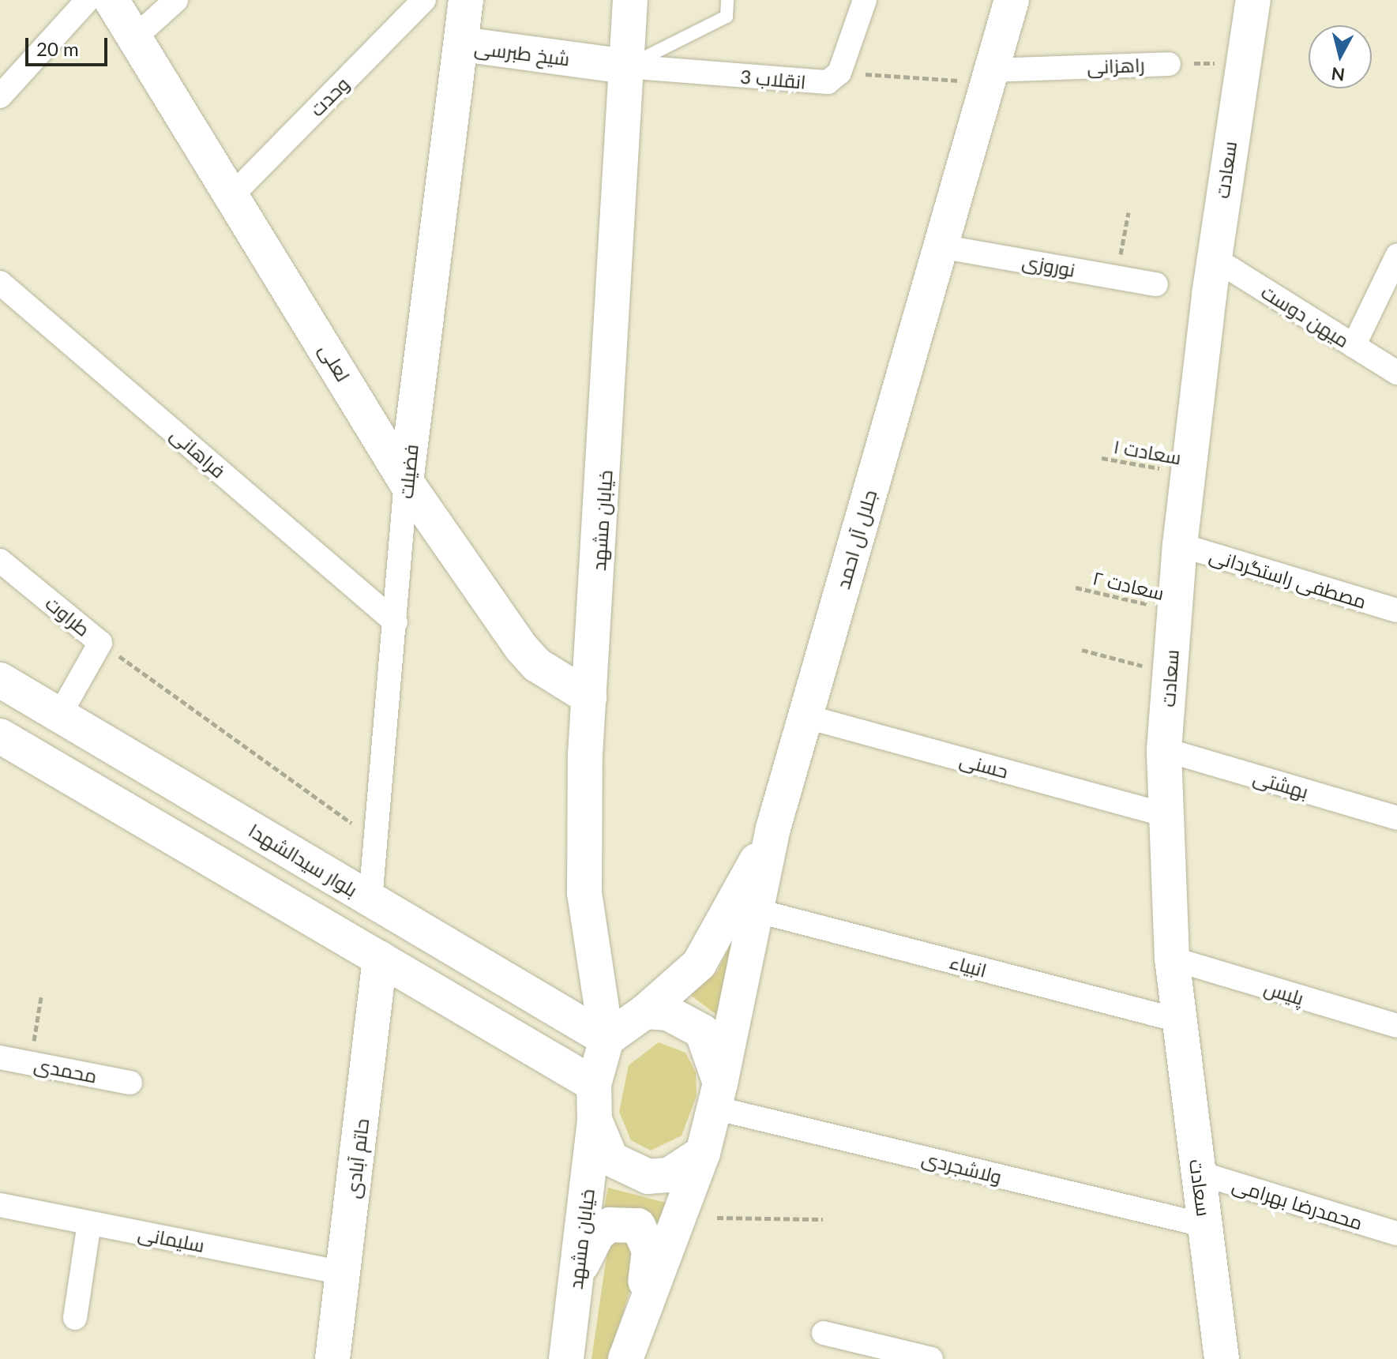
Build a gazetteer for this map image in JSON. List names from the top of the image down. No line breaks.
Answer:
{"streets":{"street":["شیخ طبرسی","راهزانی","انقلاب 3","وحدت","سعادت","نوروزی","میهن دوست","لعلی","فراهانی","فضیلت","خیابان مشهد","جلال آل احمد","مصطفی راستگردانی","طراوت","حسنی","بهشتی","بلوار سیدالشهدا","انبیاء","پلیس","محمدی","حاتم آبادی","ولاشجردی","محمدرضا بهرامی","سلیمانی"],"path":["سعادت ۱","سعادت ۲"]},"crossings":[["شیخ طبرسی","انقلاب 3"],["شیخ طبرسی","فضیلت"],["شیخ طبرسی","خیابان مشهد"],["راهزانی","سعادت"],["راهزانی","جلال آل احمد"],["انقلاب 3","خیابان مشهد"],["وحدت","لعلی"],["سعادت","میهن دوست"],["سعادت","سعادت ۱"],["سعادت","مصطفی راستگردانی"],["سعادت","سعادت ۲"],["سعادت","حسنی"],["سعادت","بهشتی"],["سعادت","انبیاء"],["سعادت","پلیس"],["سعادت","ولاشجردی"],["سعادت","محمدرضا بهرامی"],["نوروزی","جلال آل احمد"],["لعلی","فضیلت"],["لعلی","خیابان مشهد"],["فراهانی","فضیلت"],["فضیلت","بلوار سیدالشهدا"],["خیابان مشهد","جلال آل احمد"],["خیابان مشهد","بلوار سیدالشهدا"],["خیابان مشهد","ولاشجردی"],["جلال آل احمد","حسنی"],["جلال آل احمد","بلوار سیدالشهدا"],["جلال آل احمد","انبیاء"],["جلال آل احمد","ولاشجردی"],["طراوت","بلوار سیدالشهدا"],["بلوار سیدالشهدا","ولاشجردی"],["حاتم آبادی","سلیمانی"]],"scale_bar":"20 m","north":"bottom"}
